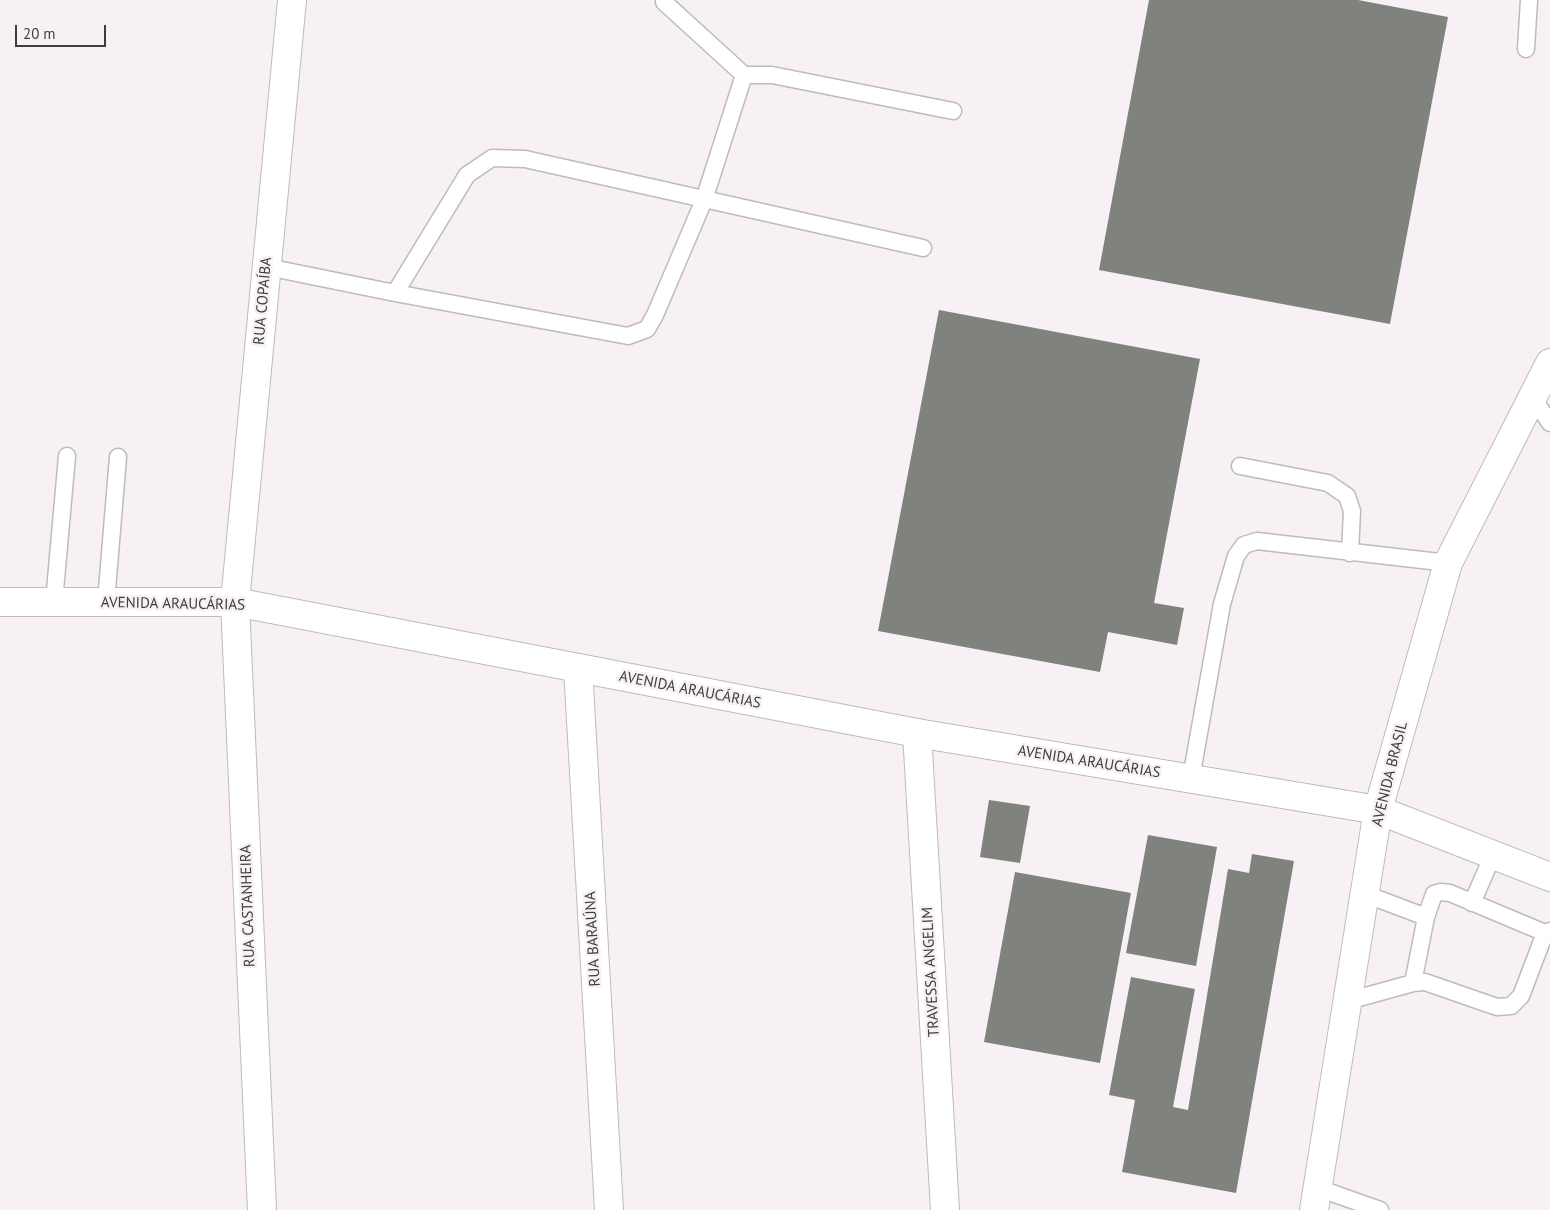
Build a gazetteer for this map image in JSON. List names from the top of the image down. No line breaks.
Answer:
{"streets":{"street":["RUA COPAÍBA","AVENIDA ARAUCÁRIAS","AVENIDA BRASIL","RUA CASTANHEIRA","RUA BARAÚNA","TRAVESSA ANGELIM"]},"crossings":[["RUA COPAÍBA","AVENIDA ARAUCÁRIAS"],["RUA COPAÍBA","RUA CASTANHEIRA"],["AVENIDA ARAUCÁRIAS","AVENIDA BRASIL"],["AVENIDA ARAUCÁRIAS","RUA CASTANHEIRA"],["AVENIDA ARAUCÁRIAS","RUA BARAÚNA"],["AVENIDA ARAUCÁRIAS","TRAVESSA ANGELIM"]],"scale_bar":"20 m"}
